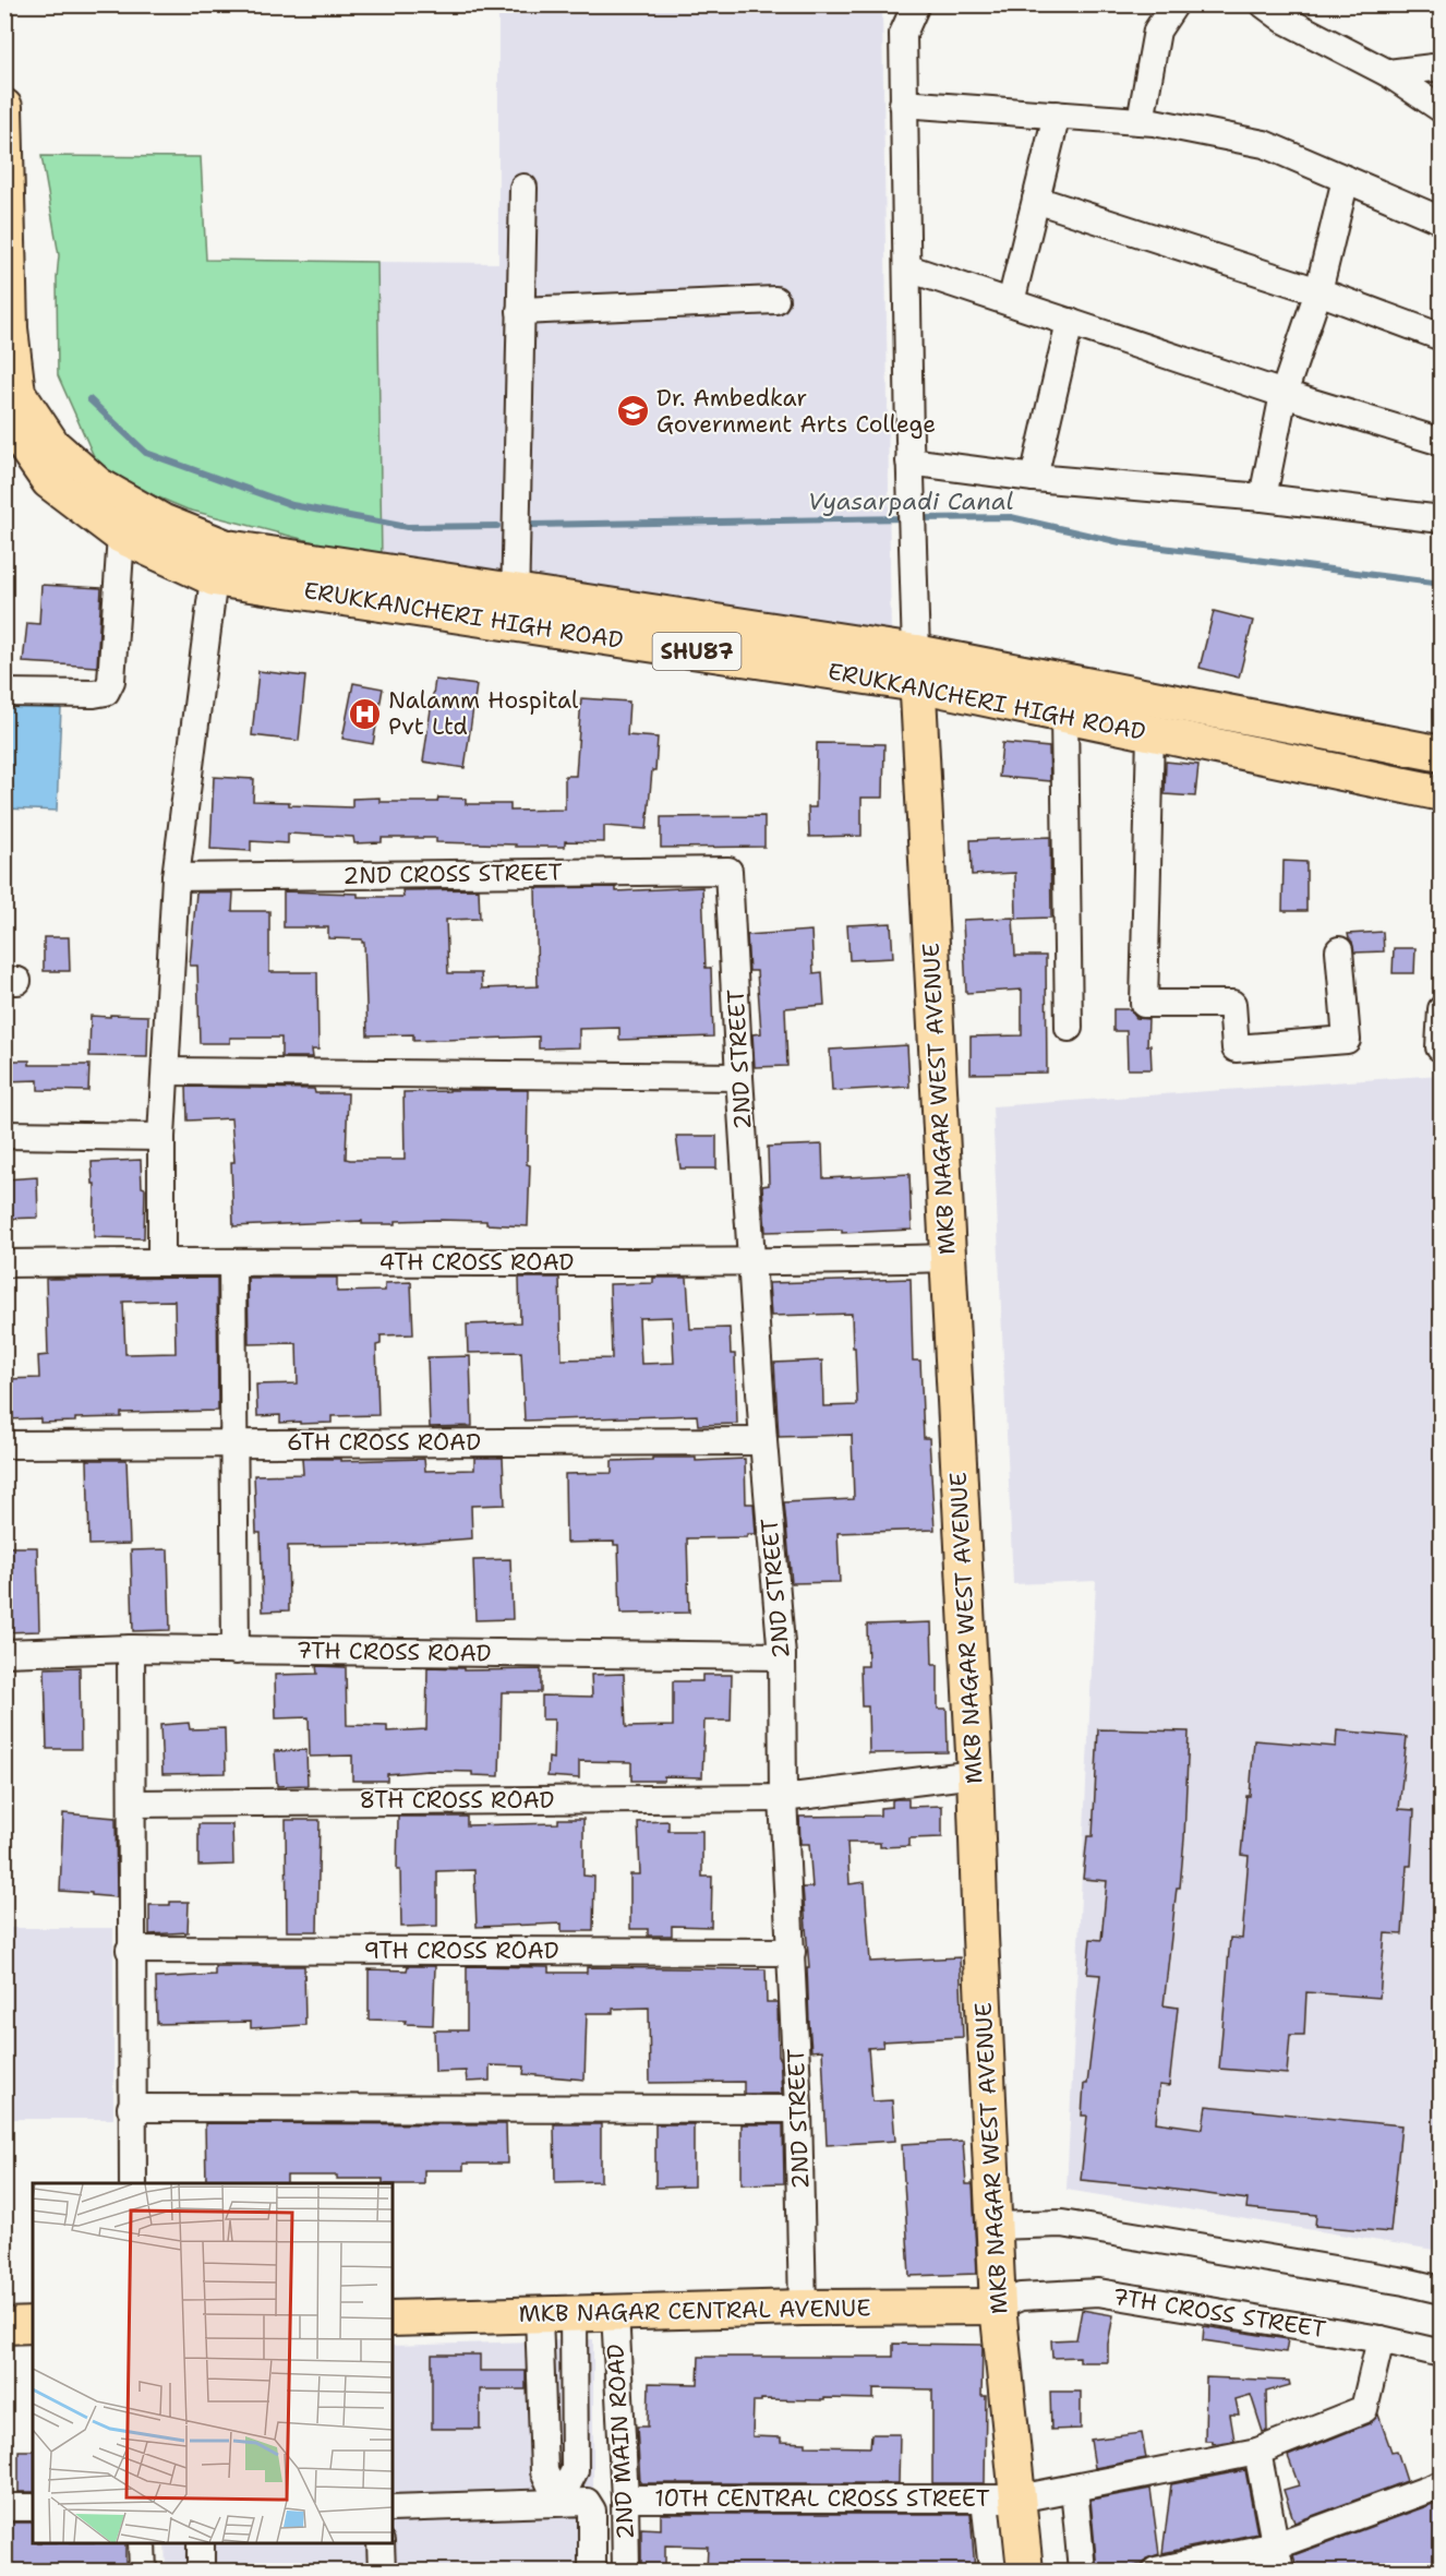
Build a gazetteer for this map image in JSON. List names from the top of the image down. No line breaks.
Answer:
{"streets":{"main road":["ERUKKANCHERI HIGH ROAD","SHU87","MKB NAGAR WEST AVENUE","MKB NAGAR CENTRAL AVENUE"],"street":["2ND CROSS STREET","2ND STREET","4TH CROSS ROAD","6TH CROSS ROAD","7TH CROSS ROAD","8TH CROSS ROAD","9TH CROSS ROAD","7TH CROSS STREET","2ND MAIN ROAD","10TH CENTRAL CROSS STREET"]},"crossings":[["ERUKKANCHERI HIGH ROAD","SHU87"],["ERUKKANCHERI HIGH ROAD","MKB NAGAR WEST AVENUE"],["SHU87","MKB NAGAR WEST AVENUE"],["2ND CROSS STREET","2ND STREET"],["2ND STREET","4TH CROSS ROAD"],["2ND STREET","6TH CROSS ROAD"],["2ND STREET","7TH CROSS ROAD"],["2ND STREET","8TH CROSS ROAD"],["2ND STREET","9TH CROSS ROAD"],["2ND STREET","MKB NAGAR CENTRAL AVENUE"],["MKB NAGAR WEST AVENUE","4TH CROSS ROAD"],["MKB NAGAR WEST AVENUE","8TH CROSS ROAD"],["MKB NAGAR WEST AVENUE","MKB NAGAR CENTRAL AVENUE"],["MKB NAGAR WEST AVENUE","7TH CROSS STREET"],["MKB NAGAR WEST AVENUE","10TH CENTRAL CROSS STREET"],["MKB NAGAR CENTRAL AVENUE","7TH CROSS STREET"],["MKB NAGAR CENTRAL AVENUE","2ND MAIN ROAD"],["7TH CROSS STREET","10TH CENTRAL CROSS STREET"],["2ND MAIN ROAD","10TH CENTRAL CROSS STREET"]],"water":["Vyasarpadi Canal"],"places":{"school or university":["Dr. Ambedkar Government Arts College"],"hospital":["Nalamm Hospital Pvt Ltd"]}}
